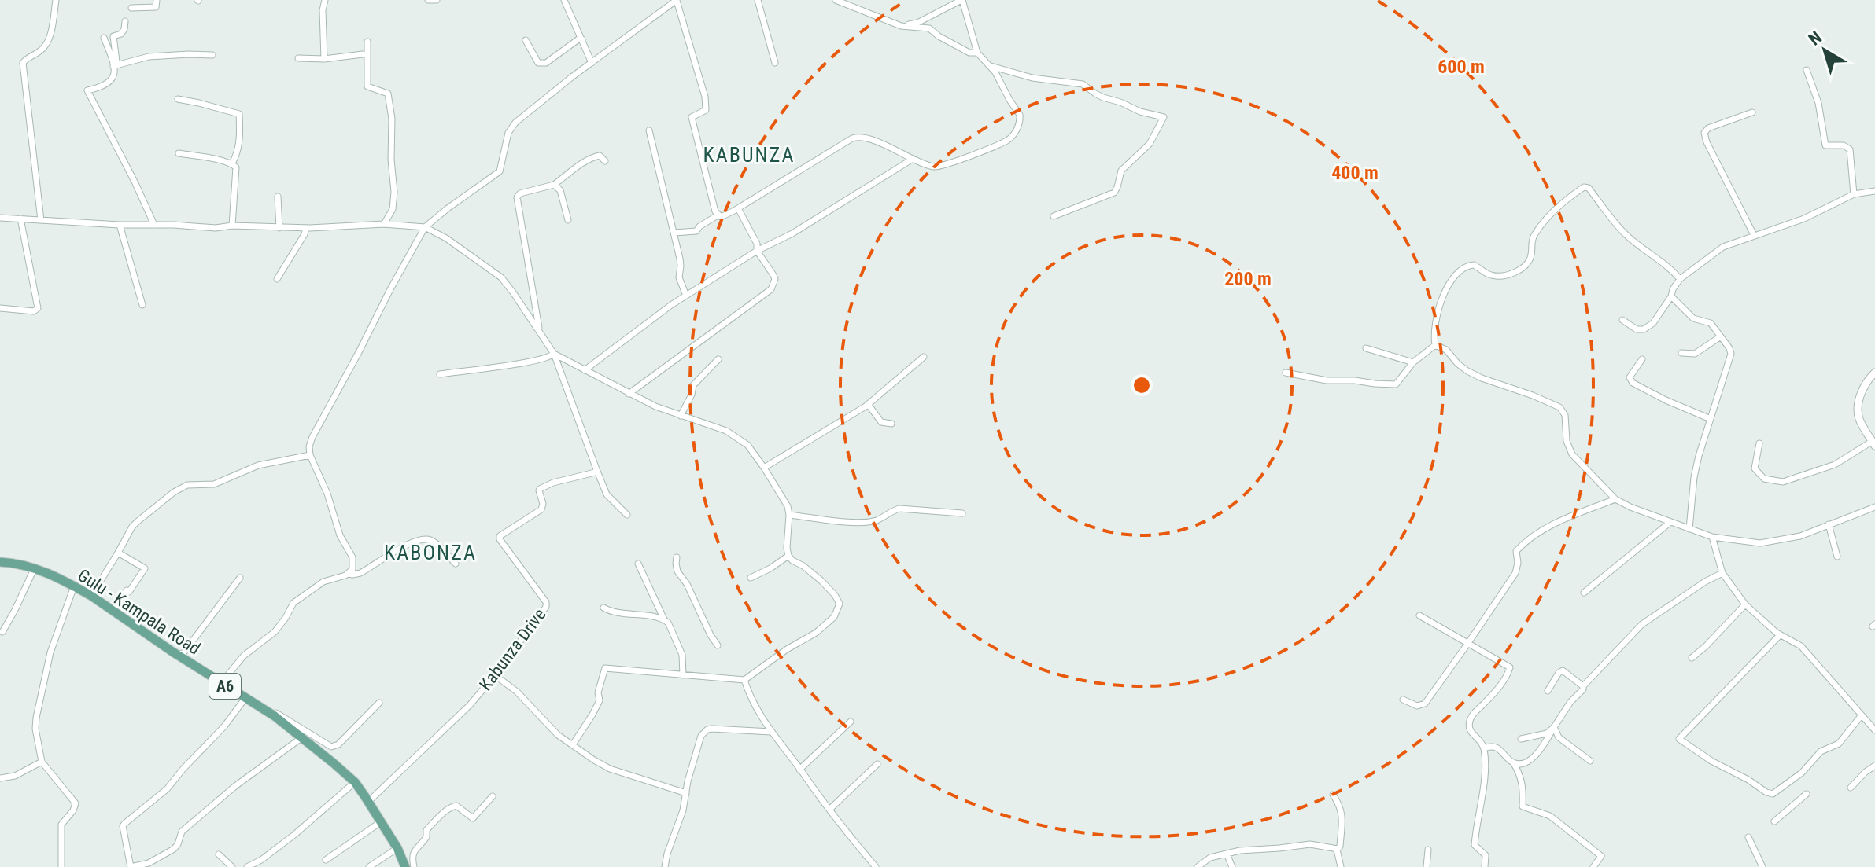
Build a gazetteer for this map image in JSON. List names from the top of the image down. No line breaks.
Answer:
{"streets":{"main road":["Gulu - Kampala Road","A6"],"street":["Kabunza Drive"]},"crossings":[["Gulu - Kampala Road","Kabunza Drive"]],"districts":["KABUNZA","KABONZA"],"north":"top left","rings":["600 m","400 m","200 m"]}
